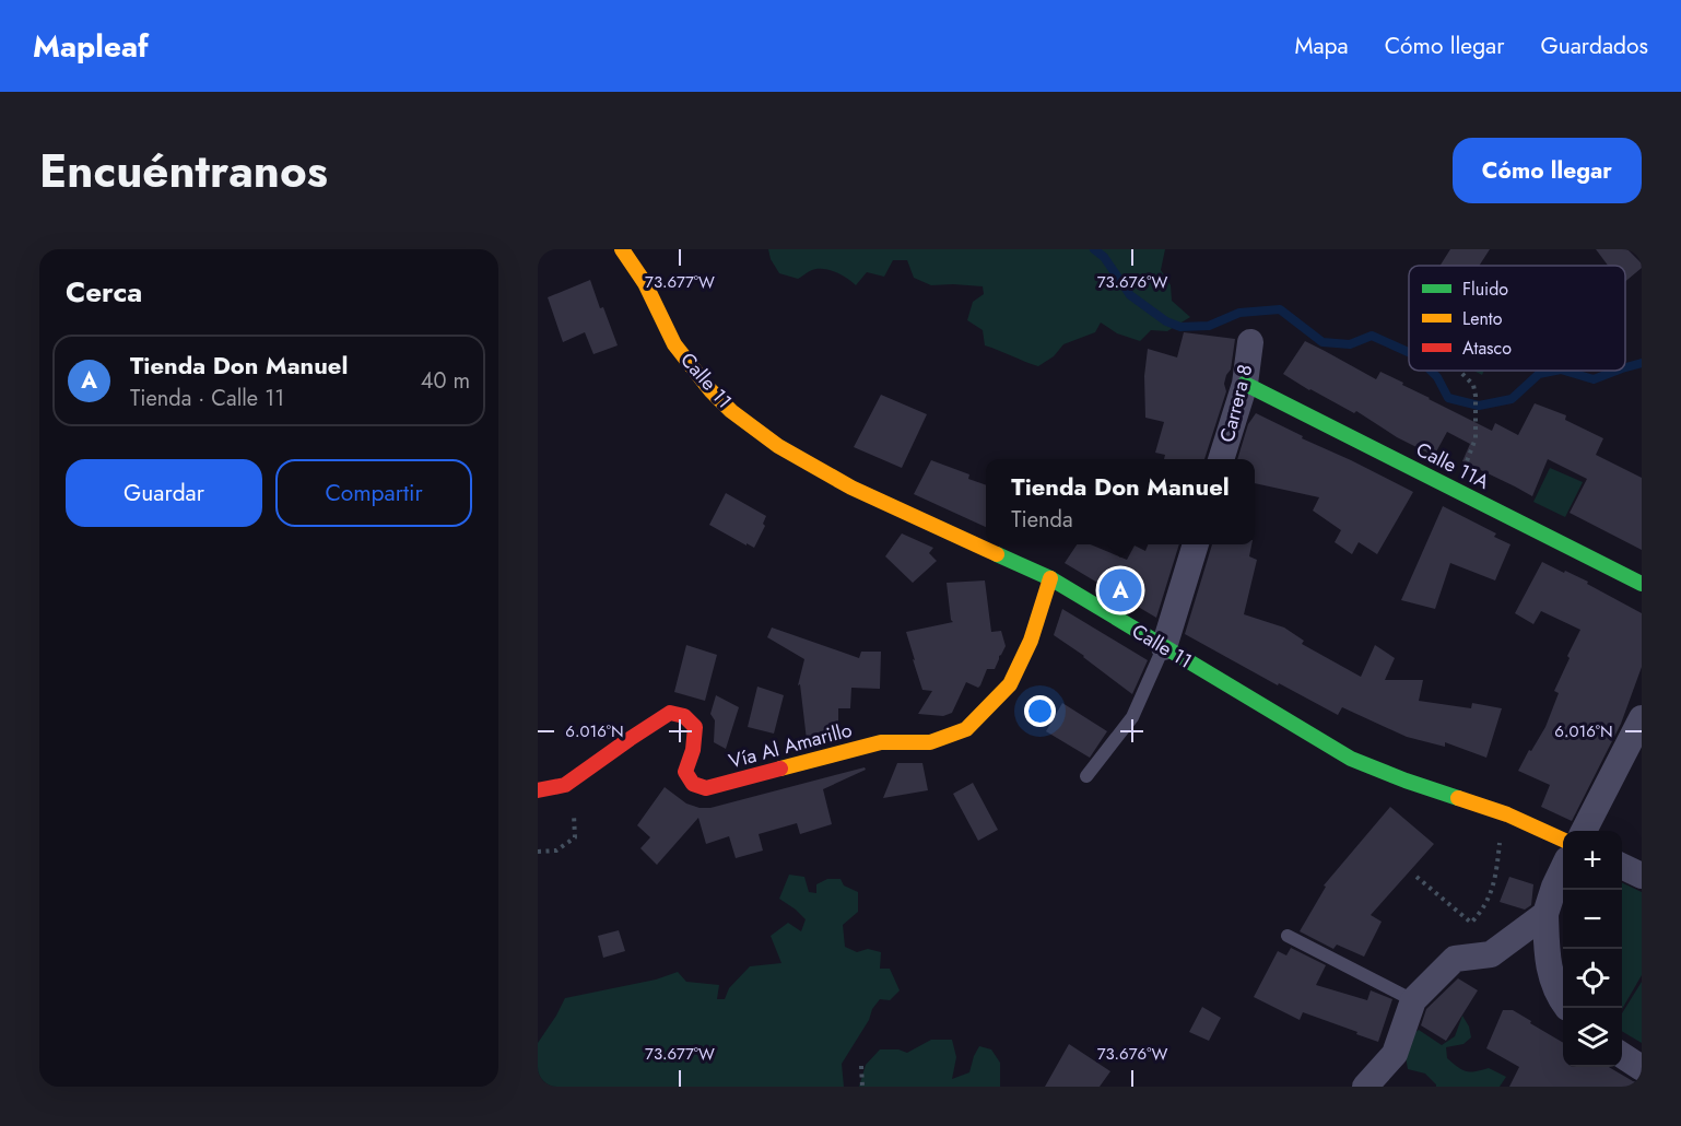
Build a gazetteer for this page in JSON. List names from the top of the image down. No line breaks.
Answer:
{"streets":{"street":["Calle 11","Carrera 8","Calle 11A","Vía Al Amarillo"]},"crossings":[["Calle 11","Vía Al Amarillo"],["Carrera 8","Calle 11A"]],"legend":["Fluido","Lento","Atasco"],"page":{"header":"Mapleaf","nav":["Mapa","Cómo llegar","Guardados"],"title":"Encuéntranos","buttons":["Cómo llegar",["Guardar","Compartir"]],"heading":"Cerca","list":[{"mark":"A","name":"Tienda Don Manuel","note":"Tienda · Calle 11","value":"40 m"}],"popup":["Tienda Don Manuel","Tienda"],"pins":"A","map_buttons":["+","−"]},"coordinates":["73.677°W","73.676°W","6.016°N"]}
